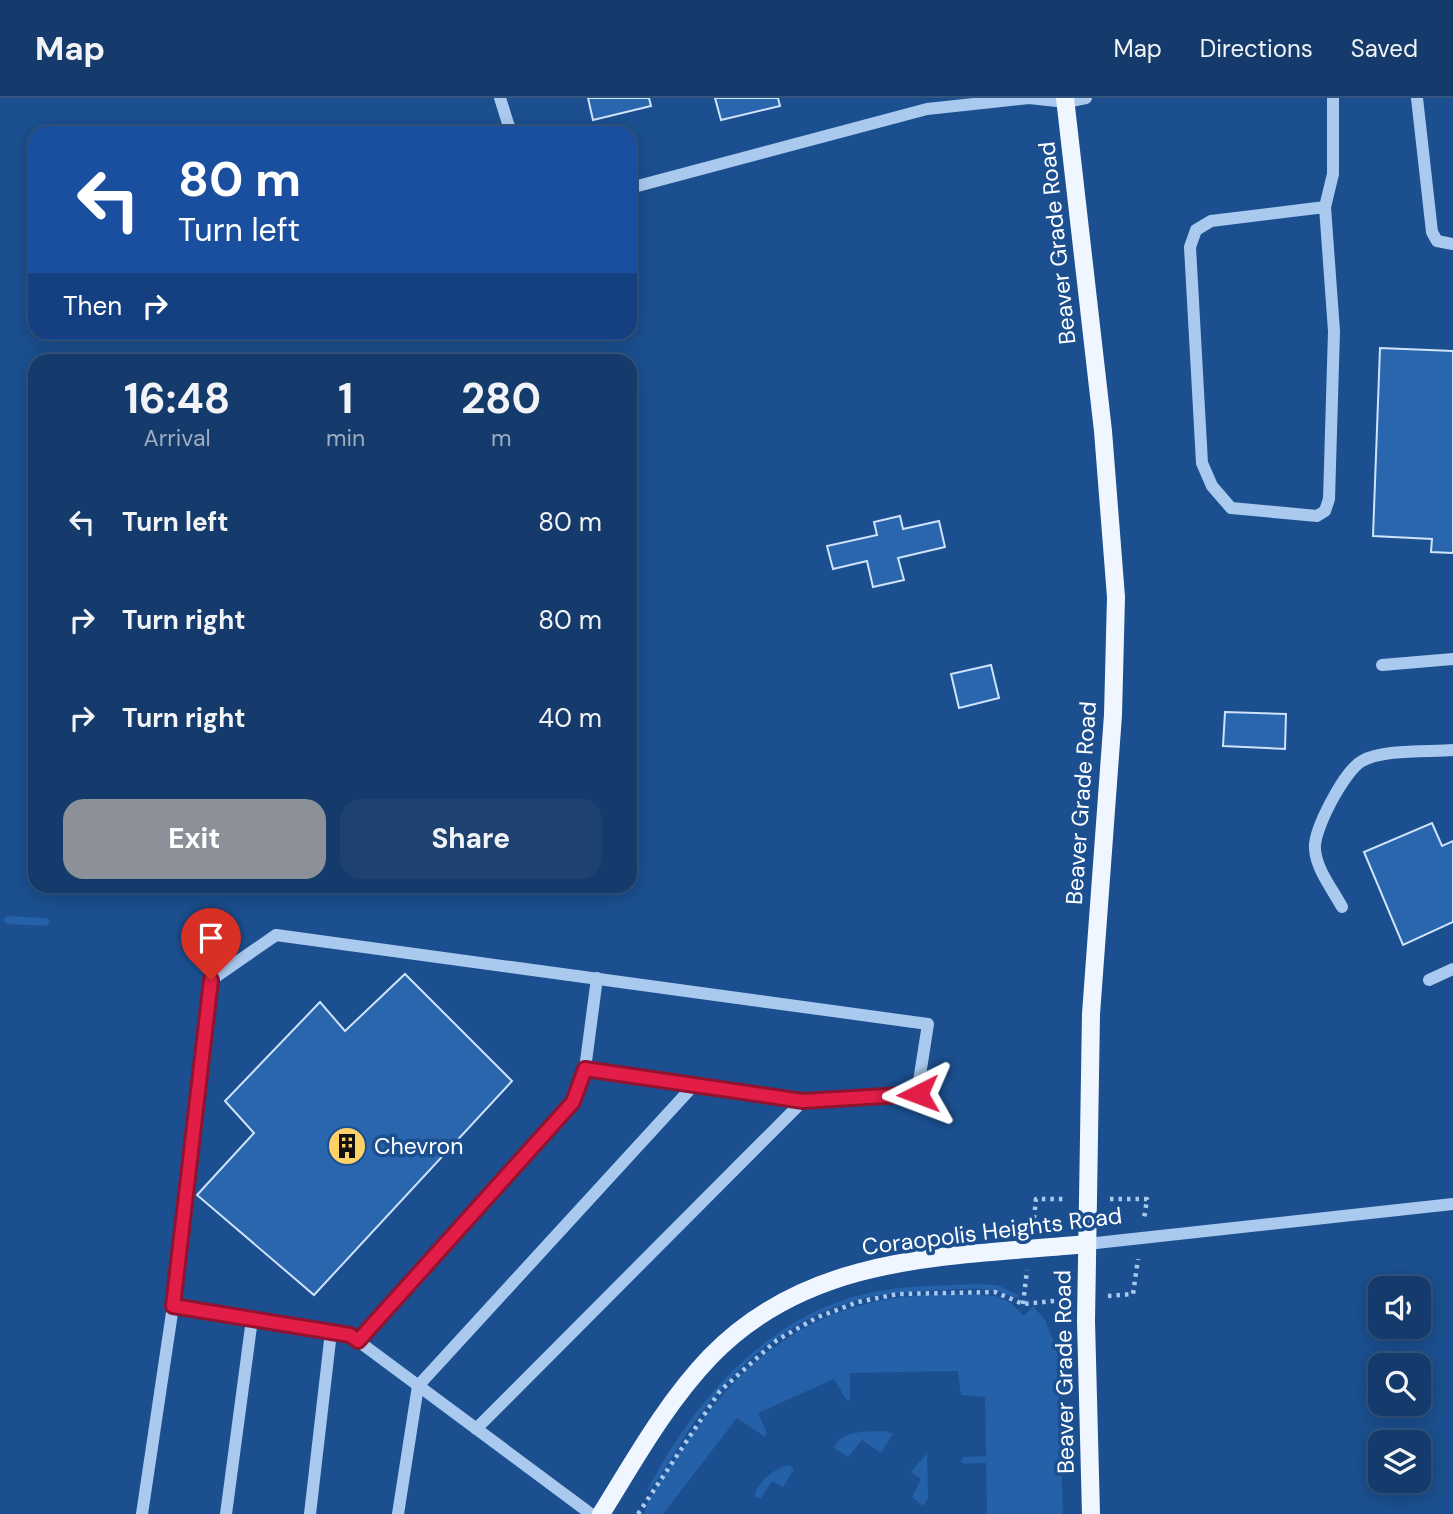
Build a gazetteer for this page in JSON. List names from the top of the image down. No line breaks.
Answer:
{"streets":{"main road":["Beaver Grade Road","Coraopolis Heights Road"]},"crossings":[["Beaver Grade Road","Coraopolis Heights Road"]],"places":{"building":["Chevron"]},"page":{"header":"Map","nav":["Map","Directions","Saved"],"turn":["80 m","Turn left"],"then":"Then","eta":["16:48","Arrival","1","min","280","m"],"list":[{"name":"Turn left","value":"80 m"},{"name":"Turn right","value":"80 m"},{"name":"Turn right","value":"40 m"}],"buttons":["Exit","Share"]}}
